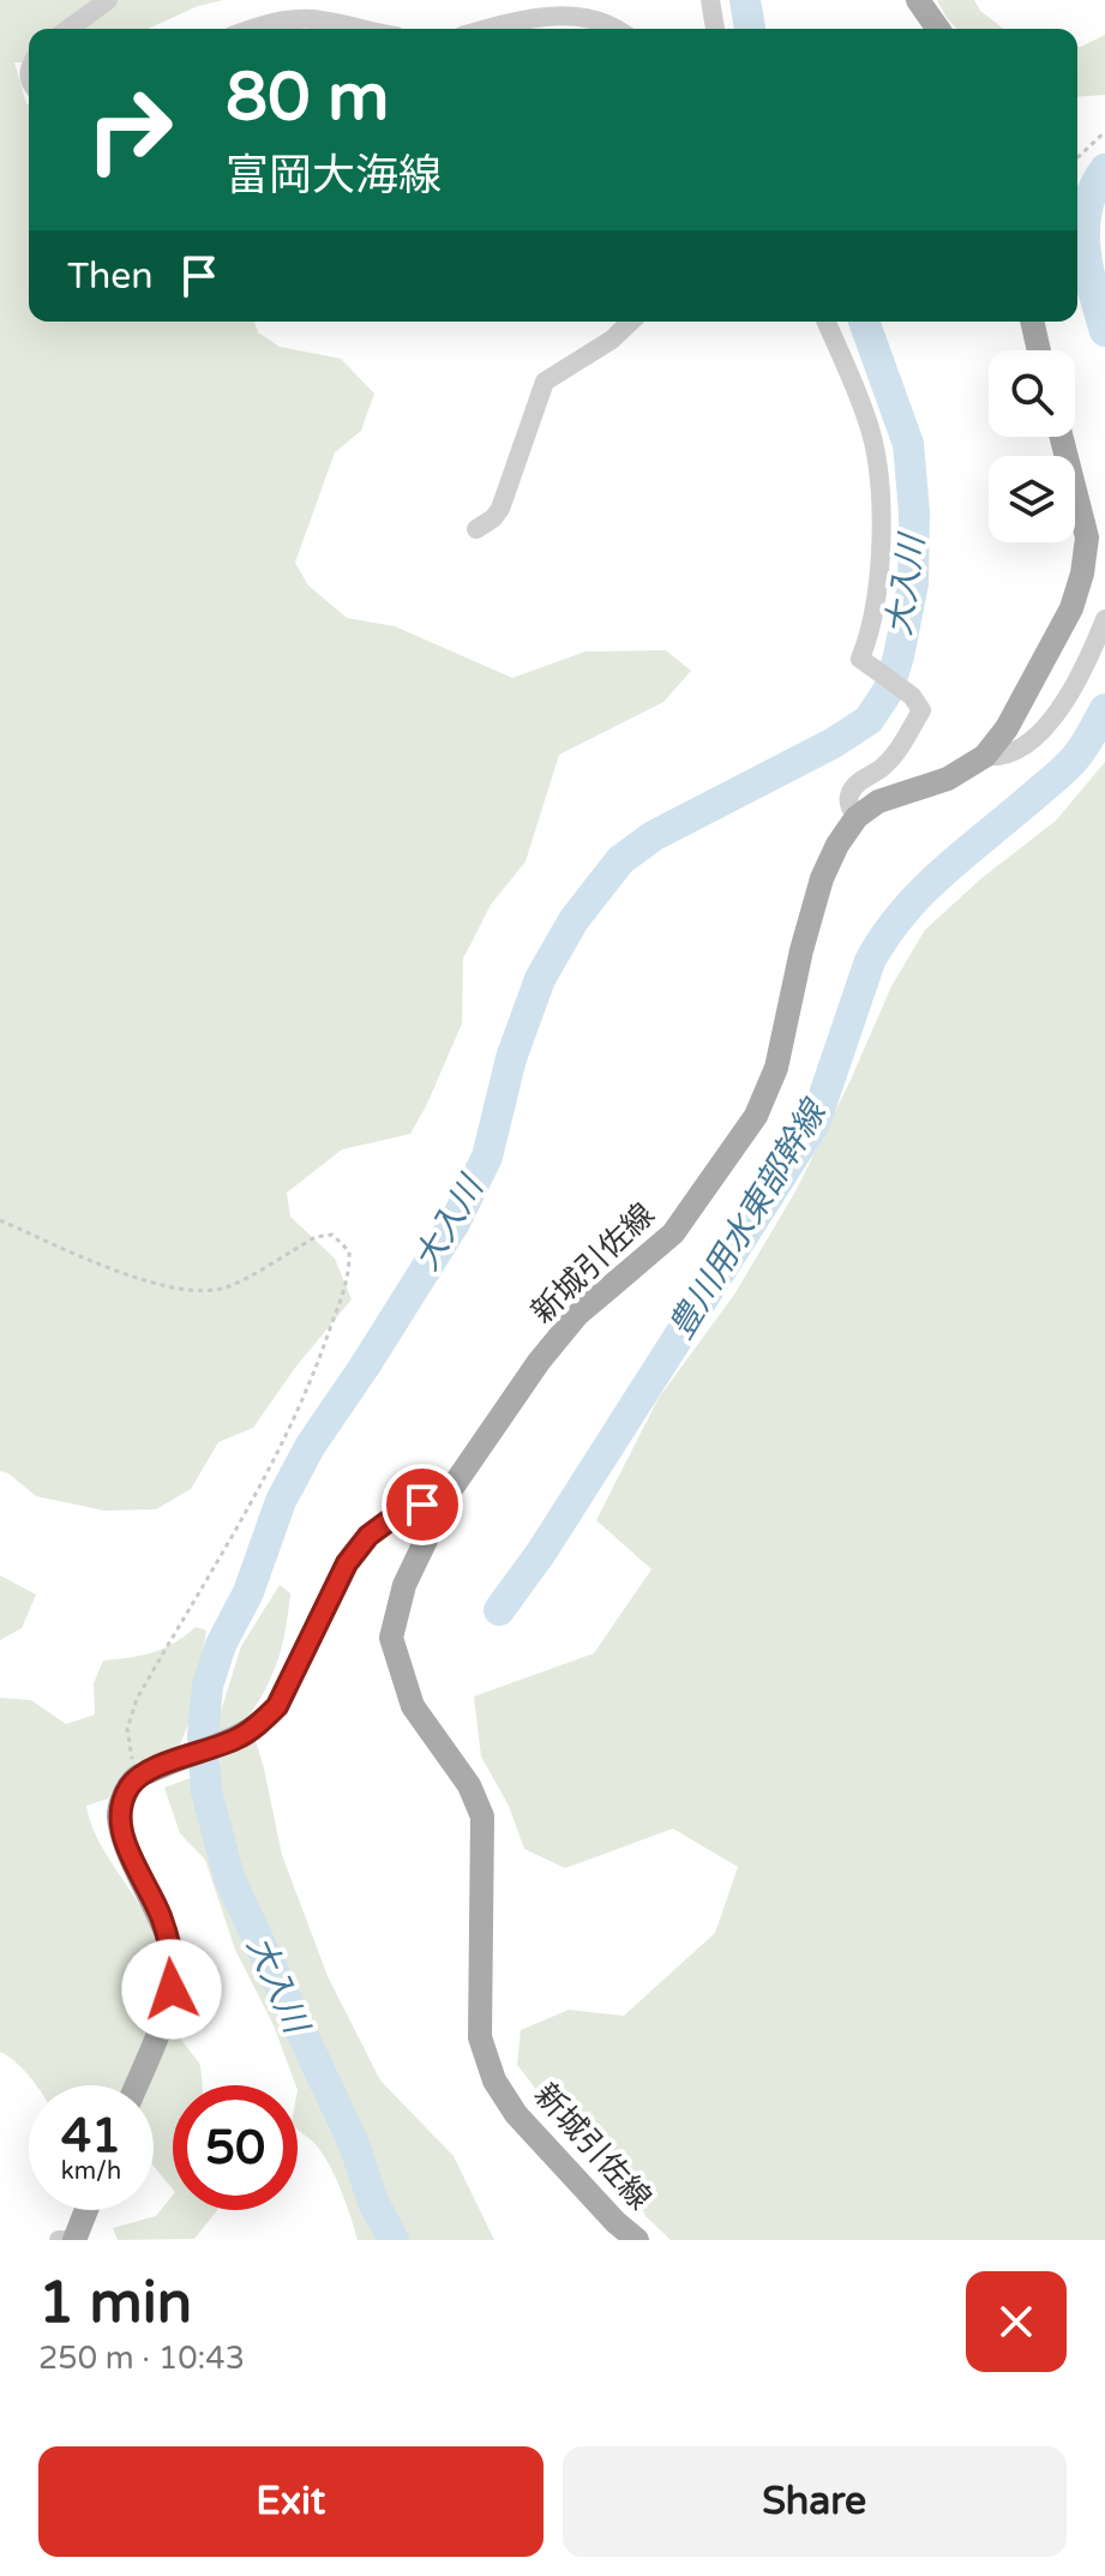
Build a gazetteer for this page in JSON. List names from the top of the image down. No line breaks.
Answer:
{"streets":{"main road":["新城引佐線"]},"water":["大入川","豊川用水東部幹線"],"page":{"turn":["80 m","富岡大海線"],"then":"Then","speed":"41 km/h","limit":"50","heading":["1 min","250 m · 10:43"],"buttons":["Exit","Share"]}}
